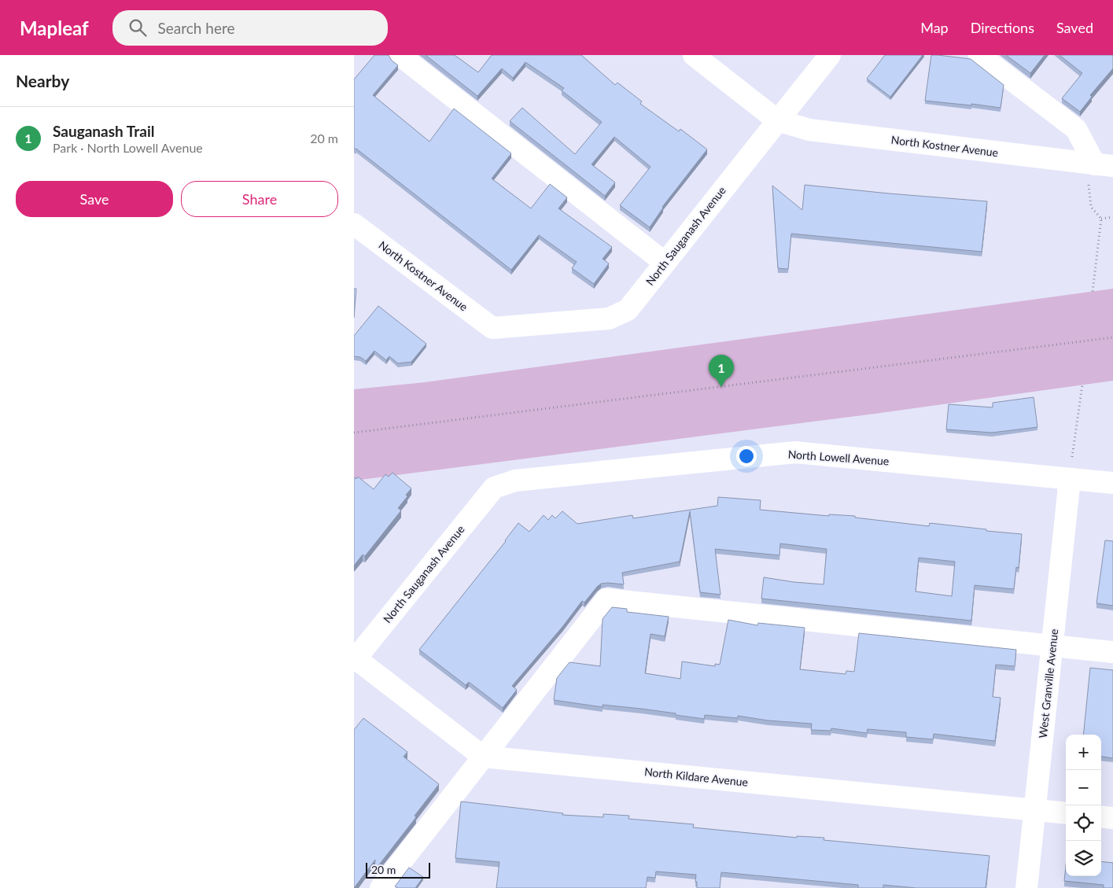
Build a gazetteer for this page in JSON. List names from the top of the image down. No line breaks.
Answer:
{"streets":{"street":["North Kostner Avenue","North Sauganash Avenue","North Lowell Avenue","West Granville Avenue","North Kildare Avenue"]},"crossings":[["North Kostner Avenue","North Sauganash Avenue"],["North Sauganash Avenue","North Lowell Avenue"],["North Lowell Avenue","West Granville Avenue"],["West Granville Avenue","North Kildare Avenue"]],"scale_bar":"20 m","page":{"header":"Mapleaf","search":"Search here","nav":["Map","Directions","Saved"],"heading":"Nearby","list":[{"mark":"1","name":"Sauganash Trail","note":"Park · North Lowell Avenue","value":"20 m"}],"buttons":["Save","Share"],"pins":"1","map_buttons":["+","−"],"scale":"20 m"}}
